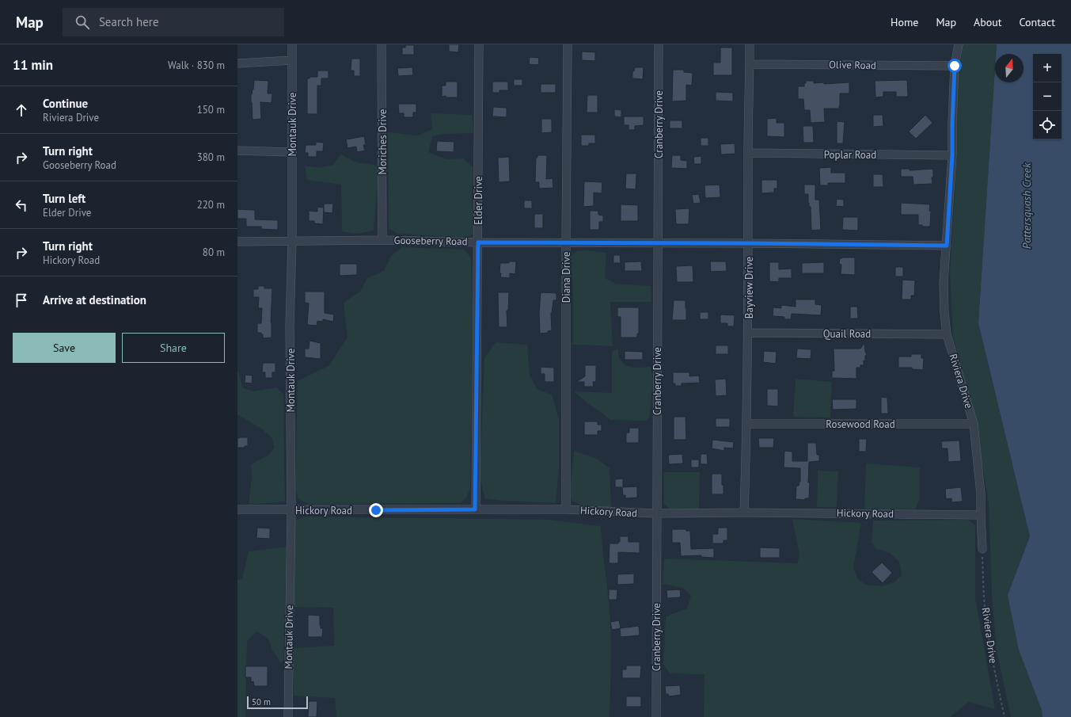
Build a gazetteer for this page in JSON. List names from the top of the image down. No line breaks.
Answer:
{"streets":{"street":["Olive Road","Montauk Drive","Cranberry Drive","Moriches Drive","Poplar Road","Elder Drive","Gooseberry Road","Diana Drive","Bayview Drive","Quail Road","Riviera Drive","Rosewood Road","Hickory Road"]},"crossings":[["Olive Road","Bayview Drive"],["Olive Road","Riviera Drive"],["Montauk Drive","Gooseberry Road"],["Montauk Drive","Hickory Road"],["Cranberry Drive","Gooseberry Road"],["Cranberry Drive","Hickory Road"],["Moriches Drive","Gooseberry Road"],["Poplar Road","Bayview Drive"],["Poplar Road","Riviera Drive"],["Elder Drive","Gooseberry Road"],["Elder Drive","Hickory Road"],["Gooseberry Road","Diana Drive"],["Gooseberry Road","Bayview Drive"],["Gooseberry Road","Riviera Drive"],["Diana Drive","Hickory Road"],["Bayview Drive","Quail Road"],["Bayview Drive","Rosewood Road"],["Bayview Drive","Hickory Road"],["Quail Road","Riviera Drive"],["Riviera Drive","Rosewood Road"],["Riviera Drive","Hickory Road"]],"water":["Pattersquash Creek"],"scale_bar":"50 m","north":"top","page":{"header":"Map","search":"Search here","nav":["Home","Map","About","Contact"],"heading":["11 min","Walk · 830 m"],"map_buttons":["+","−"],"list":[["Continue","Riviera Drive","150 m"],["Turn right","Gooseberry Road","380 m"],["Turn left","Elder Drive","220 m"],["Turn right","Hickory Road","80 m"],"Arrive at destination"],"buttons":["Save","Share"],"scale":"50 m"}}
